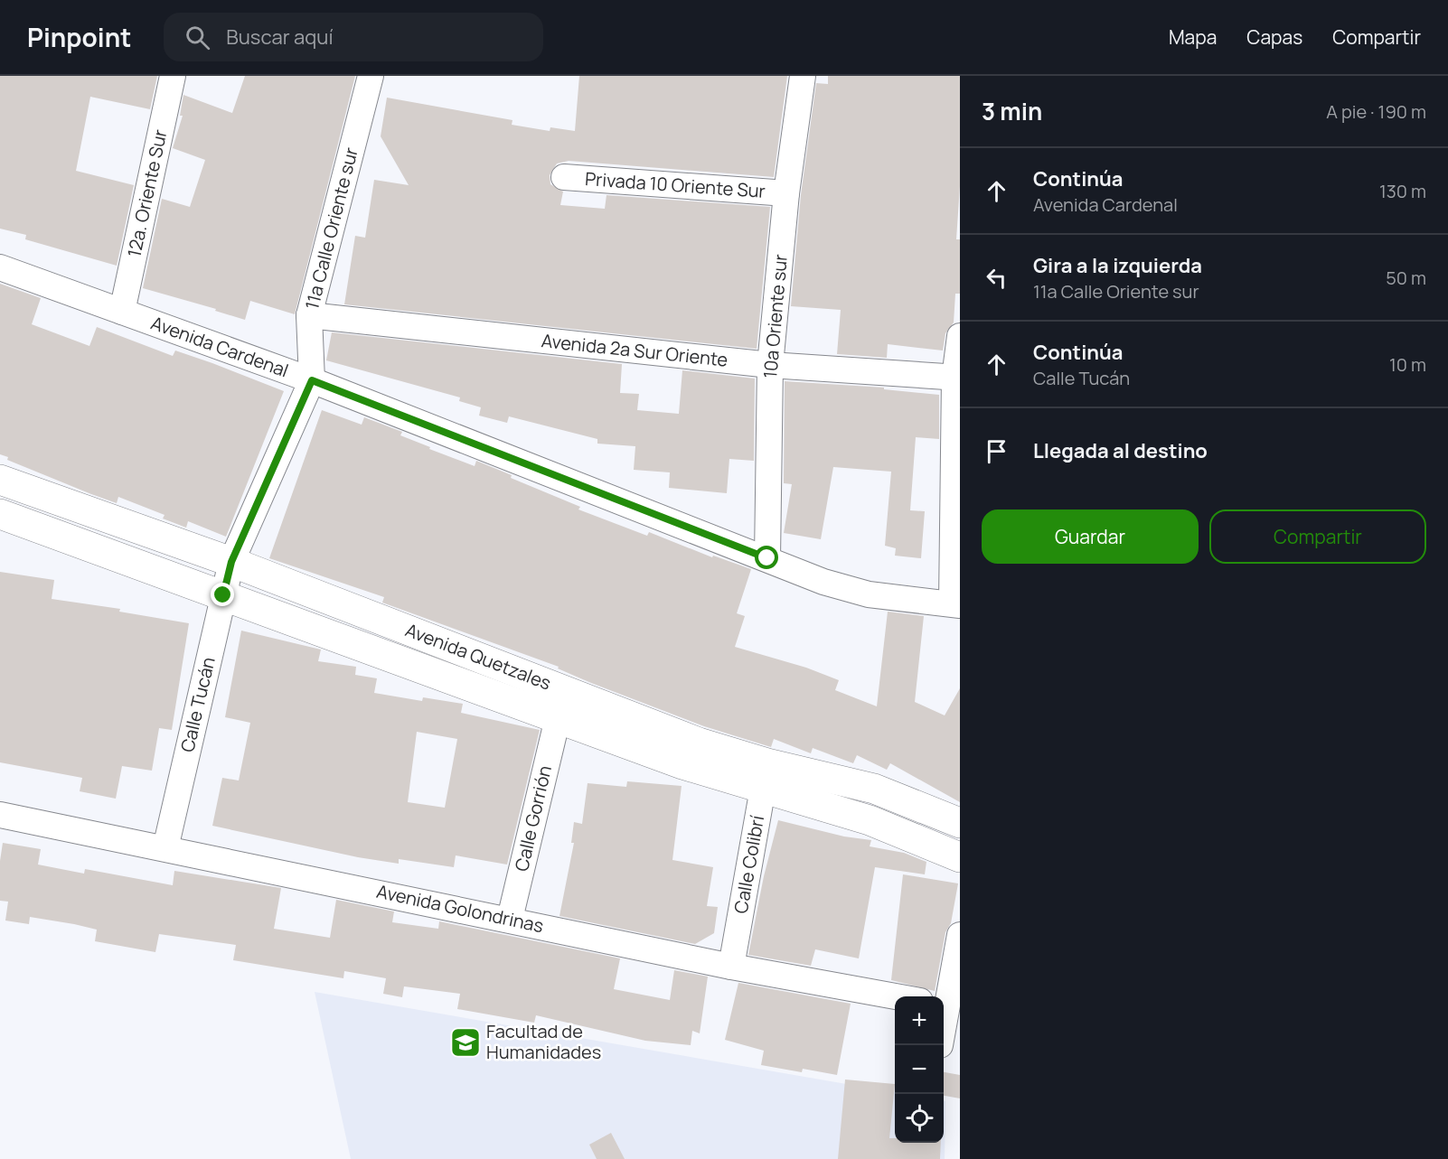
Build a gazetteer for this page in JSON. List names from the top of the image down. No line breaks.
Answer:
{"streets":{"main road":["Avenida Quetzales"],"street":["Privada 10 Oriente Sur","12a. Oriente Sur","11a Calle Oriente sur","10a Oriente sur","Avenida Cardenal","Avenida 2a Sur Oriente","Calle Tucán","Calle Gorrión","Calle Colibrí","Avenida Golondrinas"]},"crossings":[["Privada 10 Oriente Sur","10a Oriente sur"],["12a. Oriente Sur","Avenida Cardenal"],["11a Calle Oriente sur","Avenida Cardenal"],["11a Calle Oriente sur","Avenida 2a Sur Oriente"],["11a Calle Oriente sur","Avenida Quetzales"],["11a Calle Oriente sur","Calle Tucán"],["10a Oriente sur","Avenida Cardenal"],["10a Oriente sur","Avenida 2a Sur Oriente"],["Avenida Quetzales","Calle Tucán"],["Avenida Quetzales","Calle Gorrión"],["Avenida Quetzales","Calle Colibrí"],["Calle Tucán","Avenida Golondrinas"],["Calle Gorrión","Avenida Golondrinas"],["Calle Colibrí","Avenida Golondrinas"]],"places":{"school or university":["Facultad de Humanidades"]},"page":{"header":"Pinpoint","search":"Buscar aquí","nav":["Mapa","Capas","Compartir"],"heading":["3 min","A pie · 190 m"],"list":[["Continúa","Avenida Cardenal","130 m"],["Gira a la izquierda","11a Calle Oriente sur","50 m"],["Continúa","Calle Tucán","10 m"],"Llegada al destino"],"buttons":["Guardar","Compartir"],"map_buttons":["+","−"]}}
